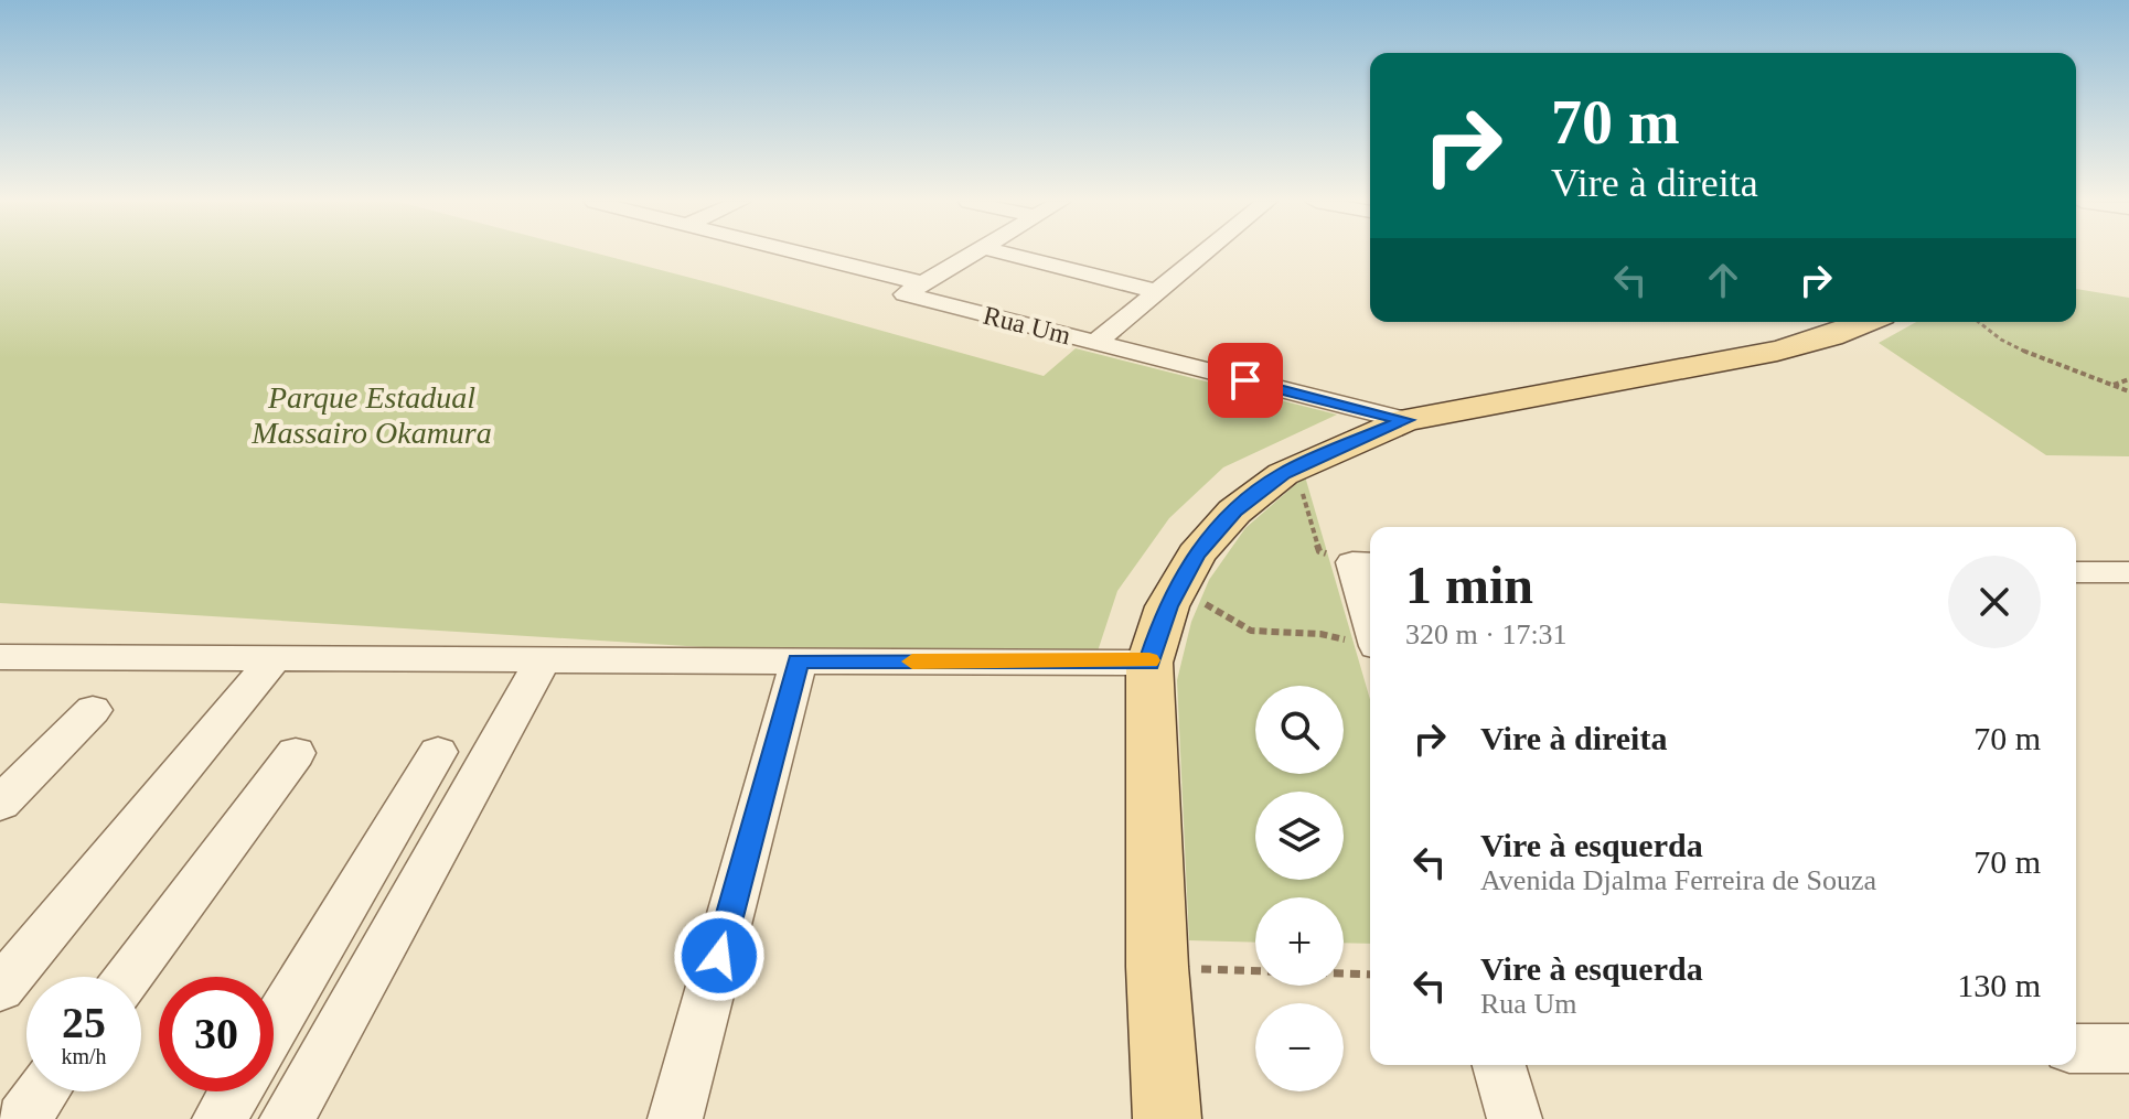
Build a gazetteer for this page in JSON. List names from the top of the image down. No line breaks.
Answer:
{"streets":{"street":["Rua Um"]},"parks":["Parque Estadual Massairo Okamura"],"page":{"turn":["70 m","Vire à direita"],"heading":["1 min","320 m · 17:31"],"list":[{"name":"Vire à direita","value":"70 m"},{"name":"Vire à esquerda","note":"Avenida Djalma Ferreira de Souza","value":"70 m"},{"name":"Vire à esquerda","note":"Rua Um","value":"130 m"}],"map_buttons":["+","−"],"speed":"25 km/h","limit":"30"}}
